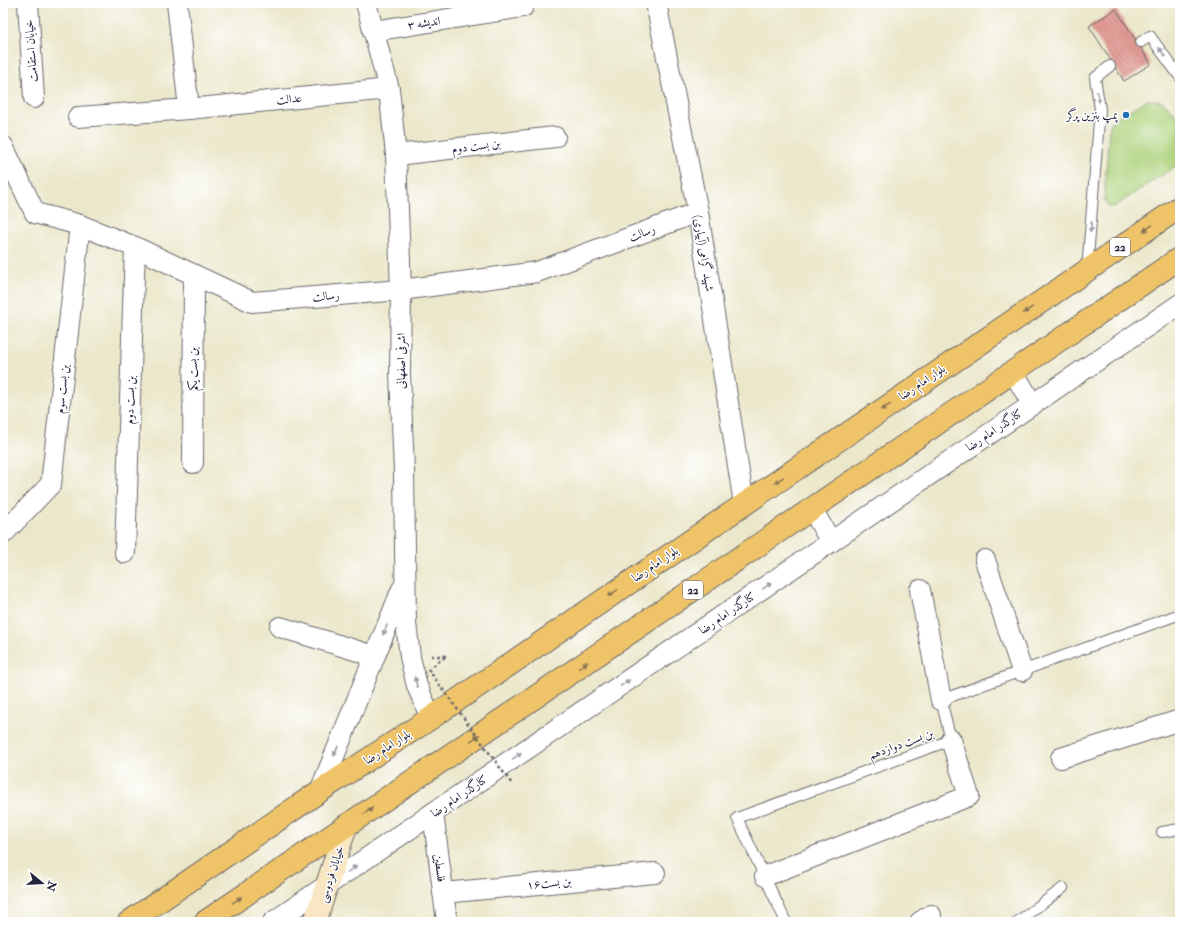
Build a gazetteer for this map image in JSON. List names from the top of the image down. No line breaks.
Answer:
{"streets":{"highway":["22","بلوار امام رضا"],"main road":["خیابان فردوسی"],"street":["اندیشه ۳","خیابان استقامت","عدالت","بن بست دوم","رسالت","شهید گرامی (آبیاری)","اشرفی اصفهانی","بن بست یکم","بن بست سوم","کنارگذر امام رضا","فلسطین","بن بست۱۶"],"lane":["بن بست دوازدهم"]},"crossings":[["اندیشه ۳","اشرفی اصفهانی"],["عدالت","اشرفی اصفهانی"],["بن بست دوم","رسالت"],["بن بست دوم","اشرفی اصفهانی"],["رسالت","شهید گرامی (آبیاری)"],["رسالت","اشرفی اصفهانی"],["رسالت","بن بست یکم"],["رسالت","بن بست سوم"],["22","خیابان فردوسی"],["شهید گرامی (آبیاری)","بلوار امام رضا"],["اشرفی اصفهانی","بلوار امام رضا"],["کنارگذر امام رضا","فلسطین"],["کنارگذر امام رضا","خیابان فردوسی"],["فلسطین","بن بست۱۶"]],"one_way":["کنارگذر امام رضا"],"places":["پمپ بنزین پرگر"],"north":"right"}
